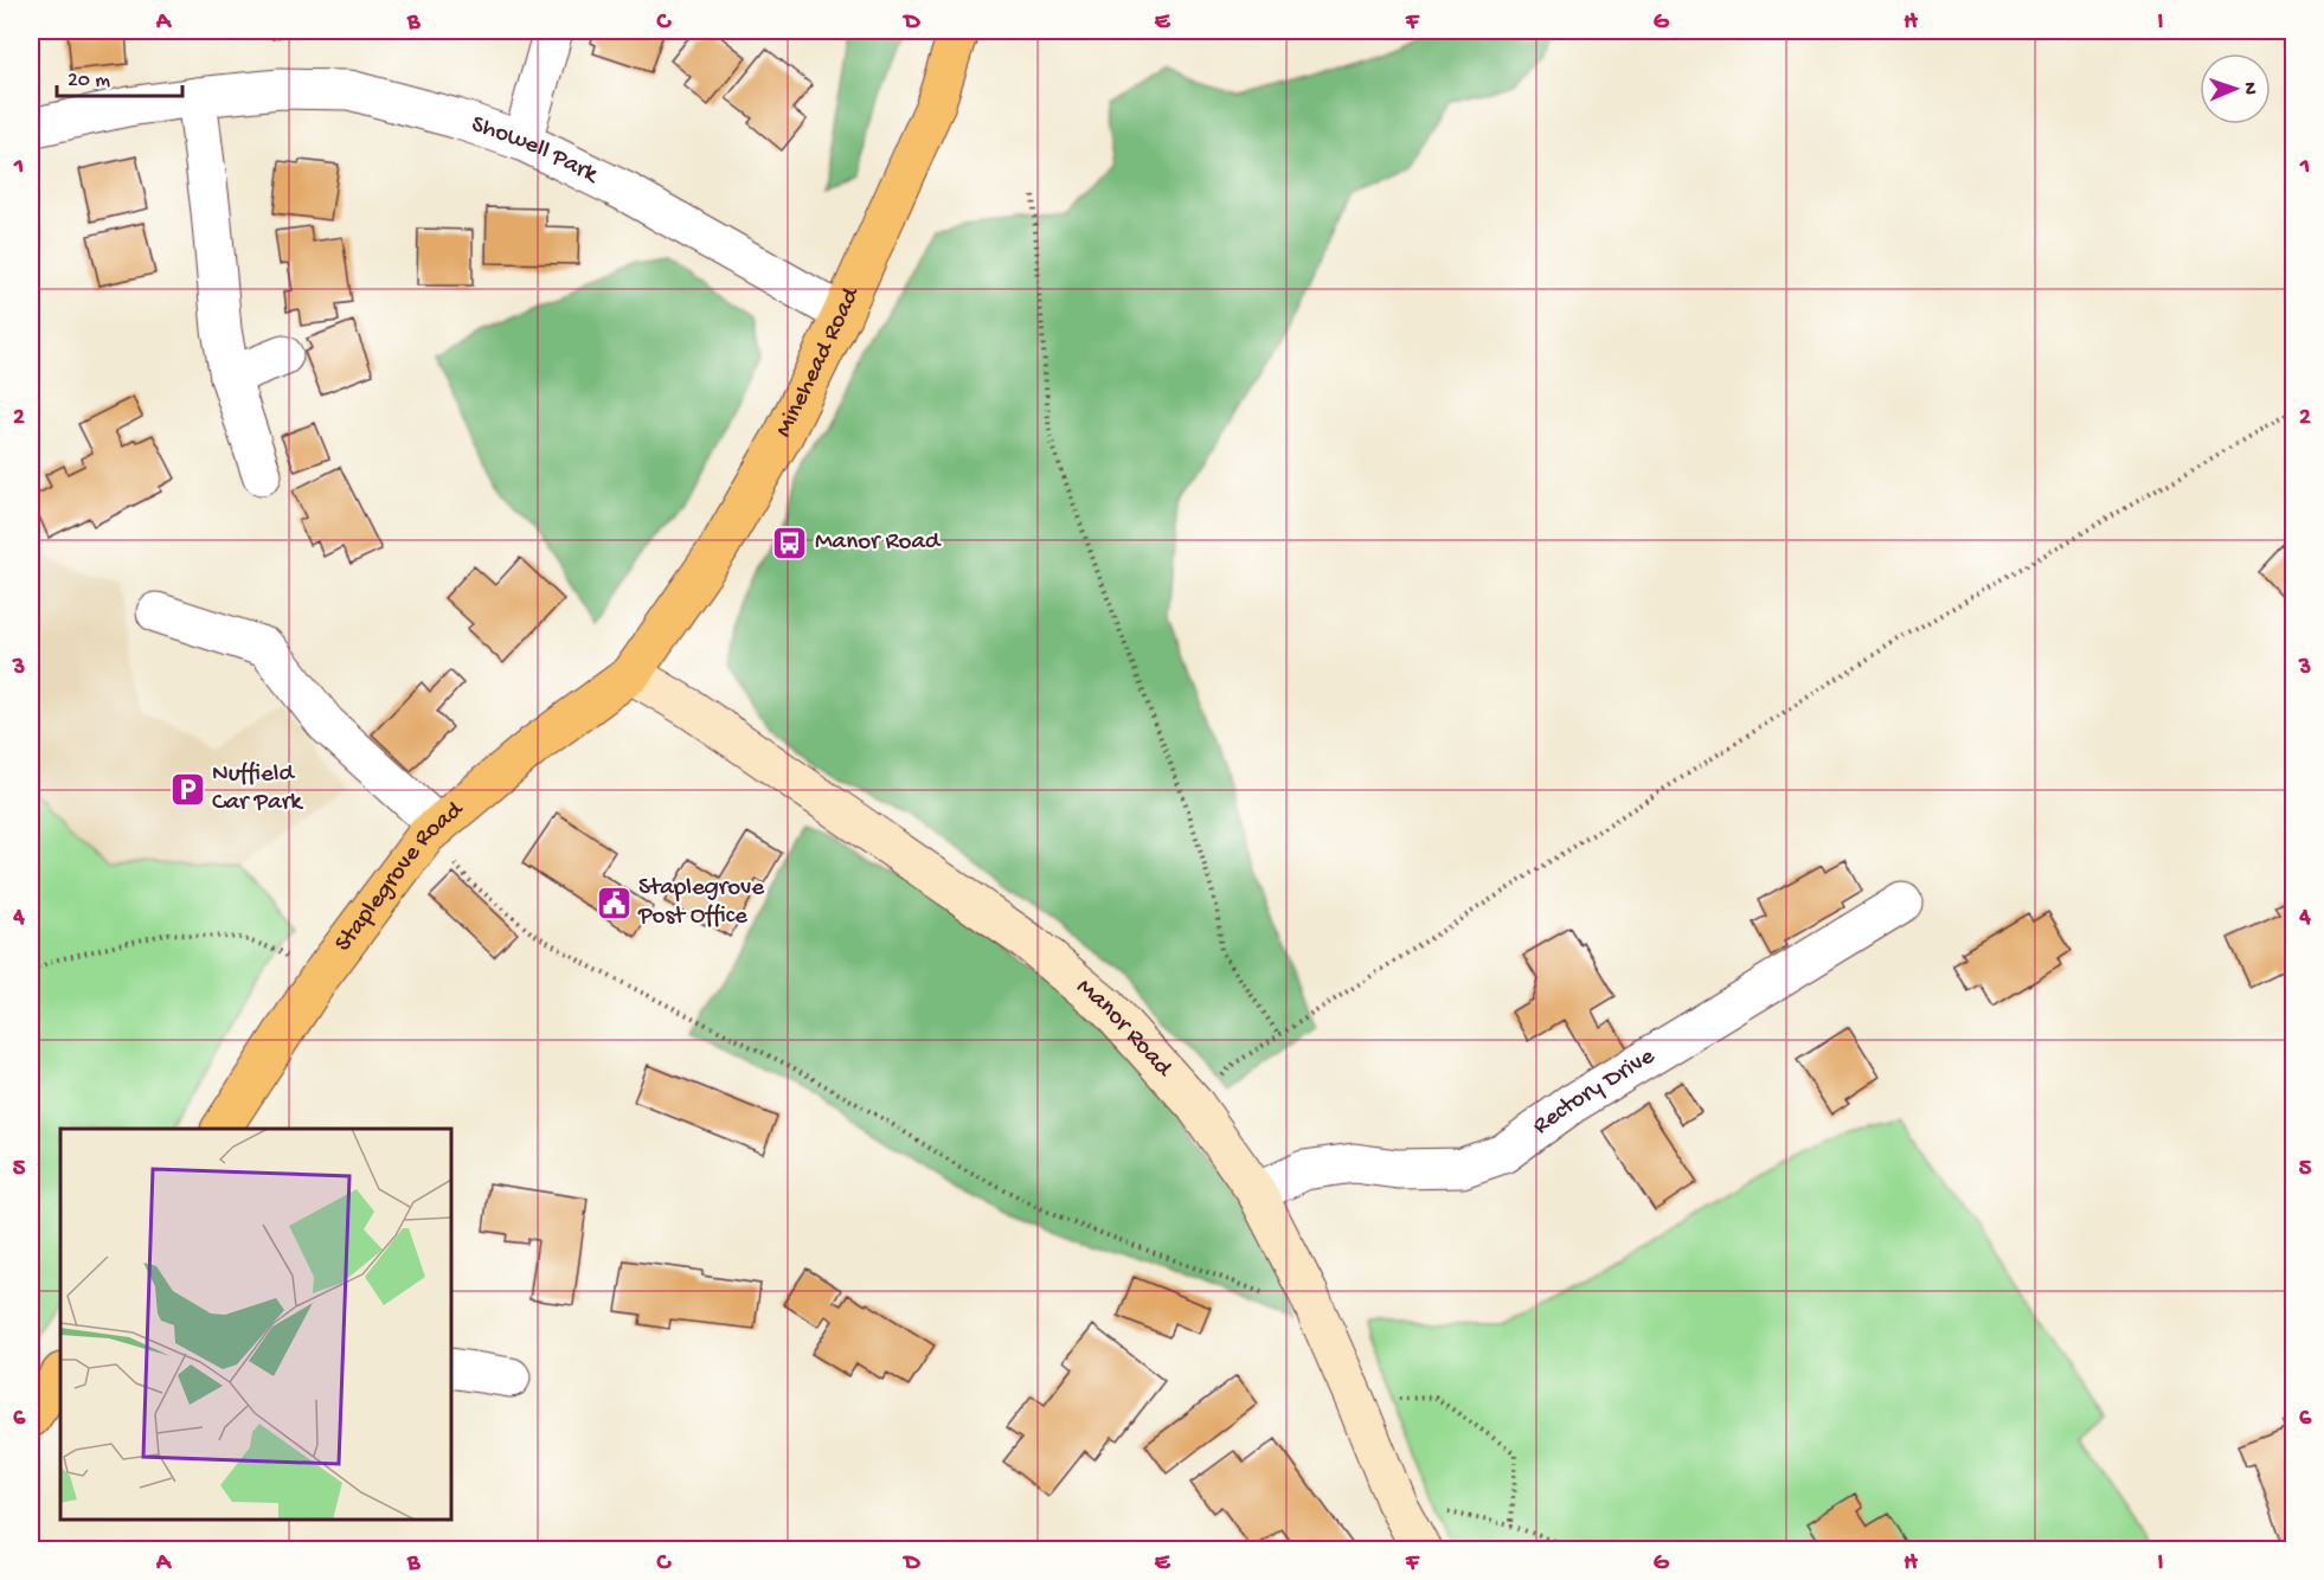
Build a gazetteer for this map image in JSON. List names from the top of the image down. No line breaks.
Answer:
{"streets":{"main road":["Minehead Road","Staplegrove Road"],"street":["Showell Park","Manor Road","Rectory Drive"]},"crossings":[["Showell Park","Minehead Road"],["Minehead Road","Staplegrove Road"],["Minehead Road","Manor Road"],["Staplegrove Road","Manor Road"],["Manor Road","Rectory Drive"]],"places":{"bus stop":["Manor Road"],"parking":["Nuffield Car Park"],"public building":["Staplegrove Post Office"]},"scale_bar":"20 m","north":"right","grid":{"columns":["A","B","C","D","E","F","G","H","I"],"rows":["1","2","3","4","5","6"]}}
